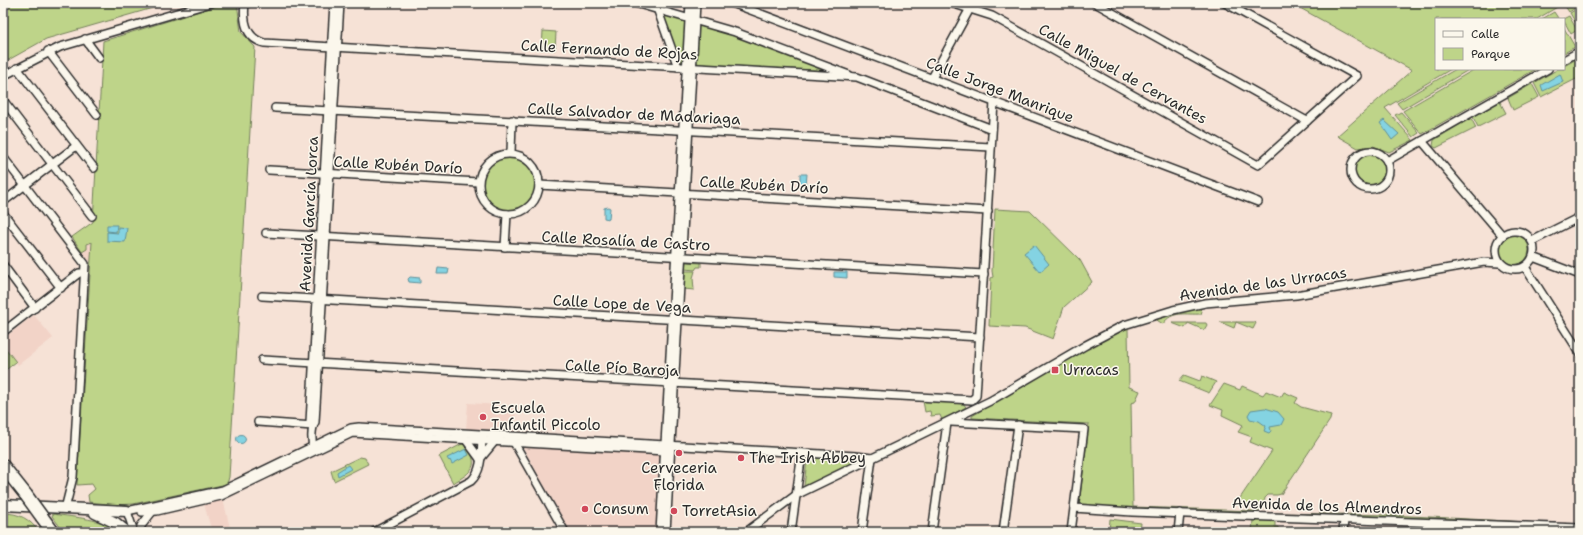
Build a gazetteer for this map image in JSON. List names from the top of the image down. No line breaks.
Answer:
{"streets":{"street":["Calle Fernando de Rojas","Calle Miguel de Cervantes","Calle Jorge Manrique","Calle Salvador de Madariaga","Calle Rubén Darío","Avenida García Lorca","Calle Rosalía de Castro","Avenida de las Urracas","Calle Lope de Vega","Calle Pío Baroja","Avenida de los Almendros"]},"crossings":[["Calle Fernando de Rojas","Avenida García Lorca"],["Calle Salvador de Madariaga","Avenida García Lorca"],["Calle Rubén Darío","Avenida García Lorca"],["Avenida García Lorca","Calle Rosalía de Castro"],["Avenida García Lorca","Calle Lope de Vega"],["Avenida García Lorca","Calle Pío Baroja"]],"places":{"transit":["Urracas"],"other":["Escuela Infantil Piccolo","Cerveceria Florida","The Irish Abbey","Consum","TorretAsia"]},"legend":["Calle","Parque"]}
